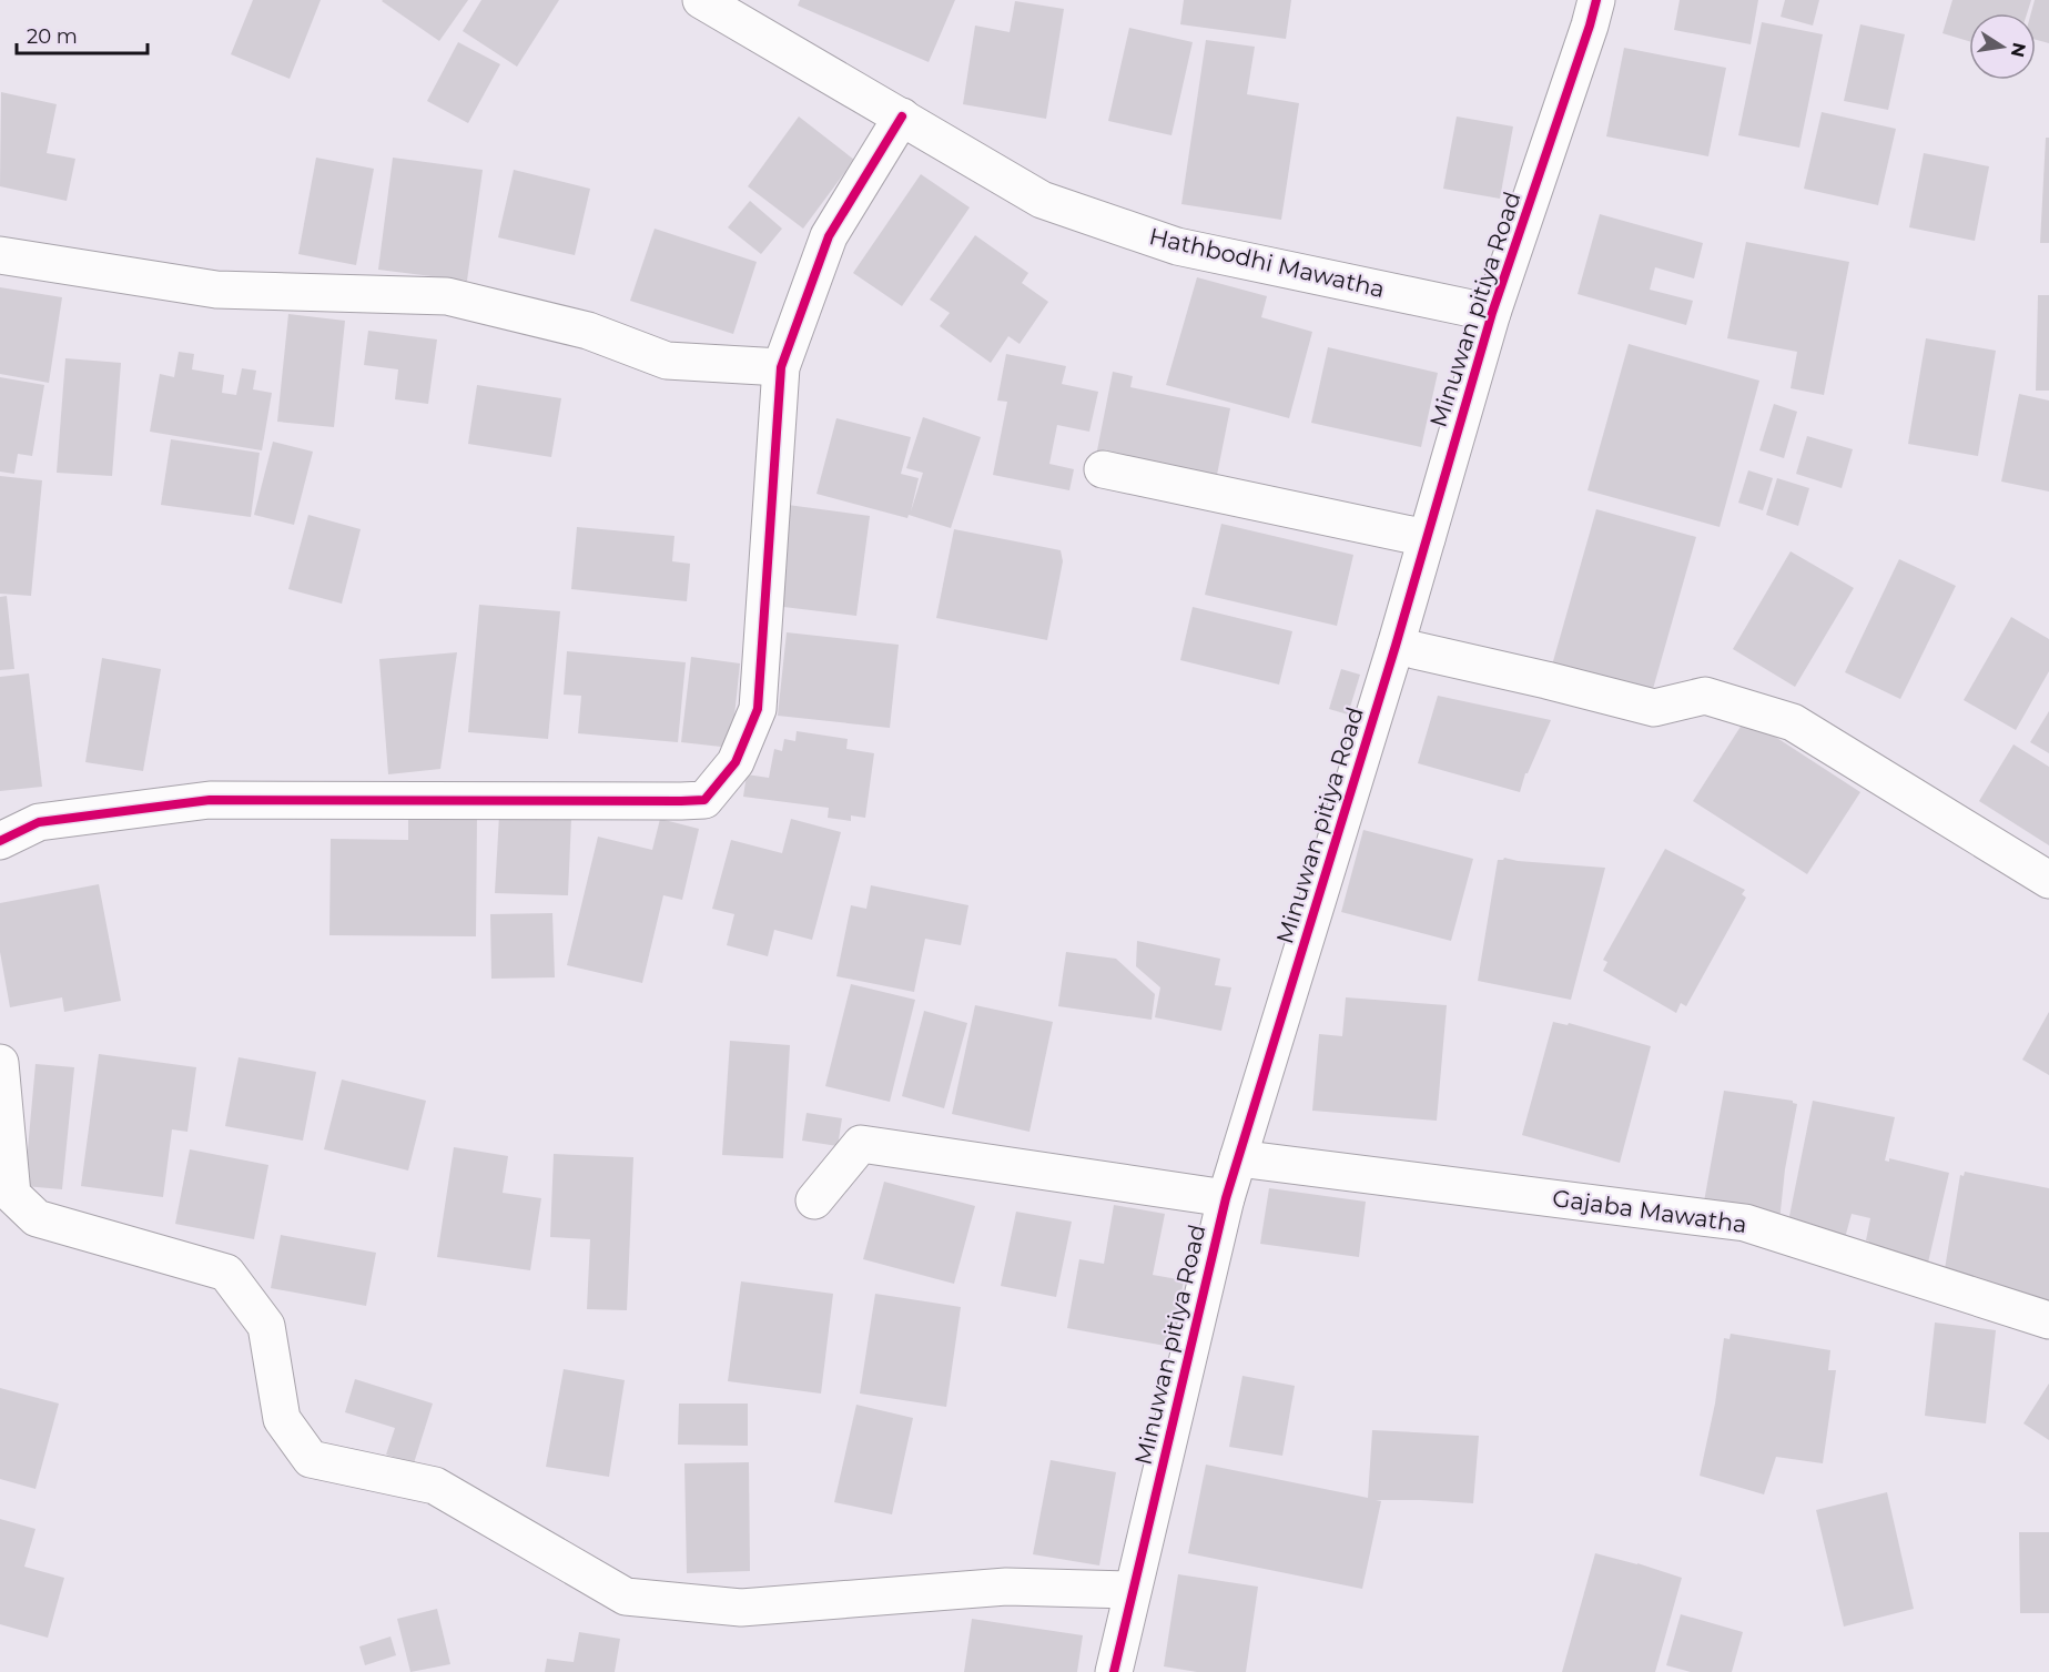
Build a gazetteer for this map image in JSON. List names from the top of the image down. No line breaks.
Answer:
{"streets":{"street":["Hathbodhi Mawatha","Minuwan pitiya Road","Gajaba Mawatha"]},"crossings":[["Hathbodhi Mawatha","Minuwan pitiya Road"],["Minuwan pitiya Road","Gajaba Mawatha"]],"scale_bar":"20 m","north":"right"}
